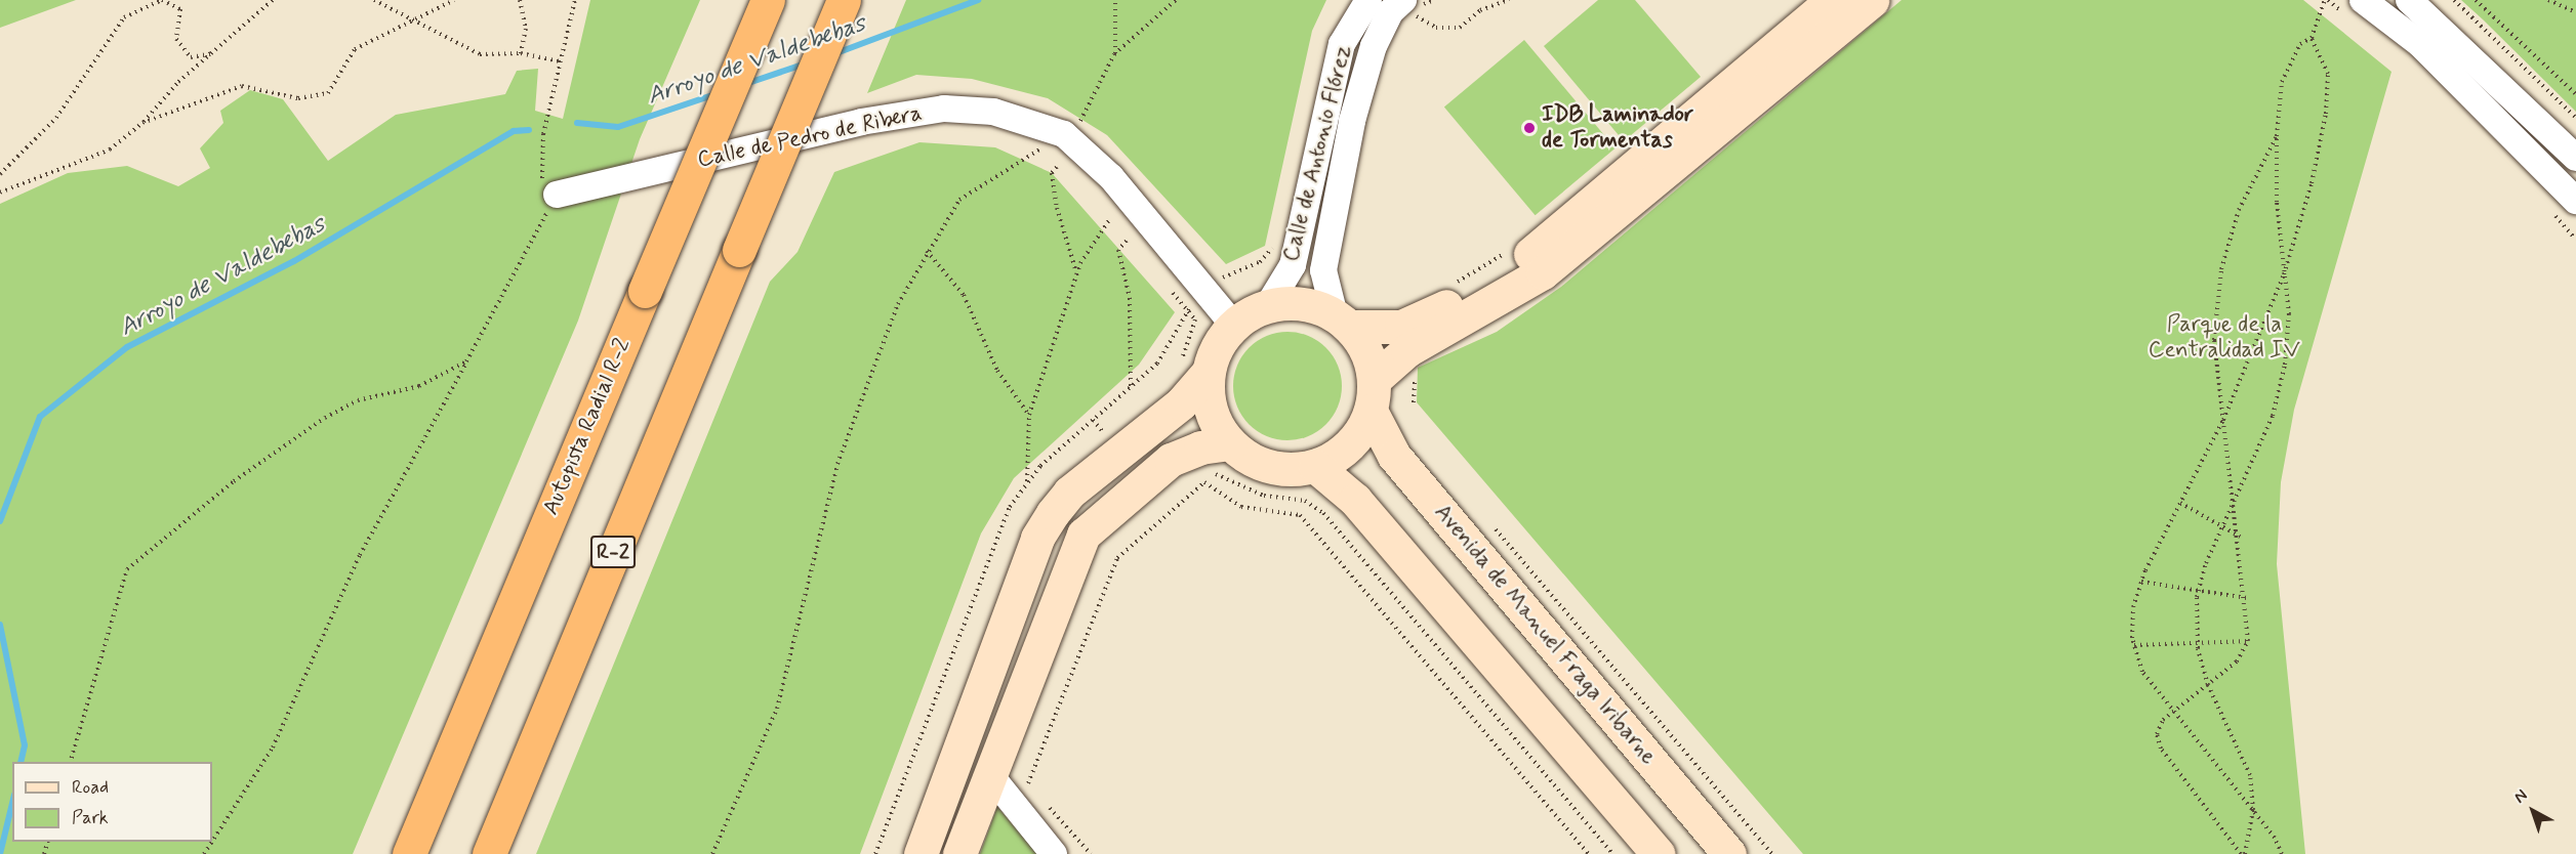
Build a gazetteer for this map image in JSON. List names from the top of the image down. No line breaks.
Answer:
{"streets":{"highway":["Autopista Radial R-2","R-2"],"street":["Calle de Pedro de Ribera","Calle de Antonio Flórez","Avenida de Manuel Fraga Iribarne"]},"crossings":[["Calle de Pedro de Ribera","Calle de Antonio Flórez"],["Calle de Pedro de Ribera","Avenida de Manuel Fraga Iribarne"],["Calle de Antonio Flórez","Avenida de Manuel Fraga Iribarne"]],"water":["Arroyo de Valdebebas"],"parks":["Parque de la Centralidad IV"],"places":["IDB Laminador de Tormentas"],"legend":["Road","Park"],"north":"top left"}
